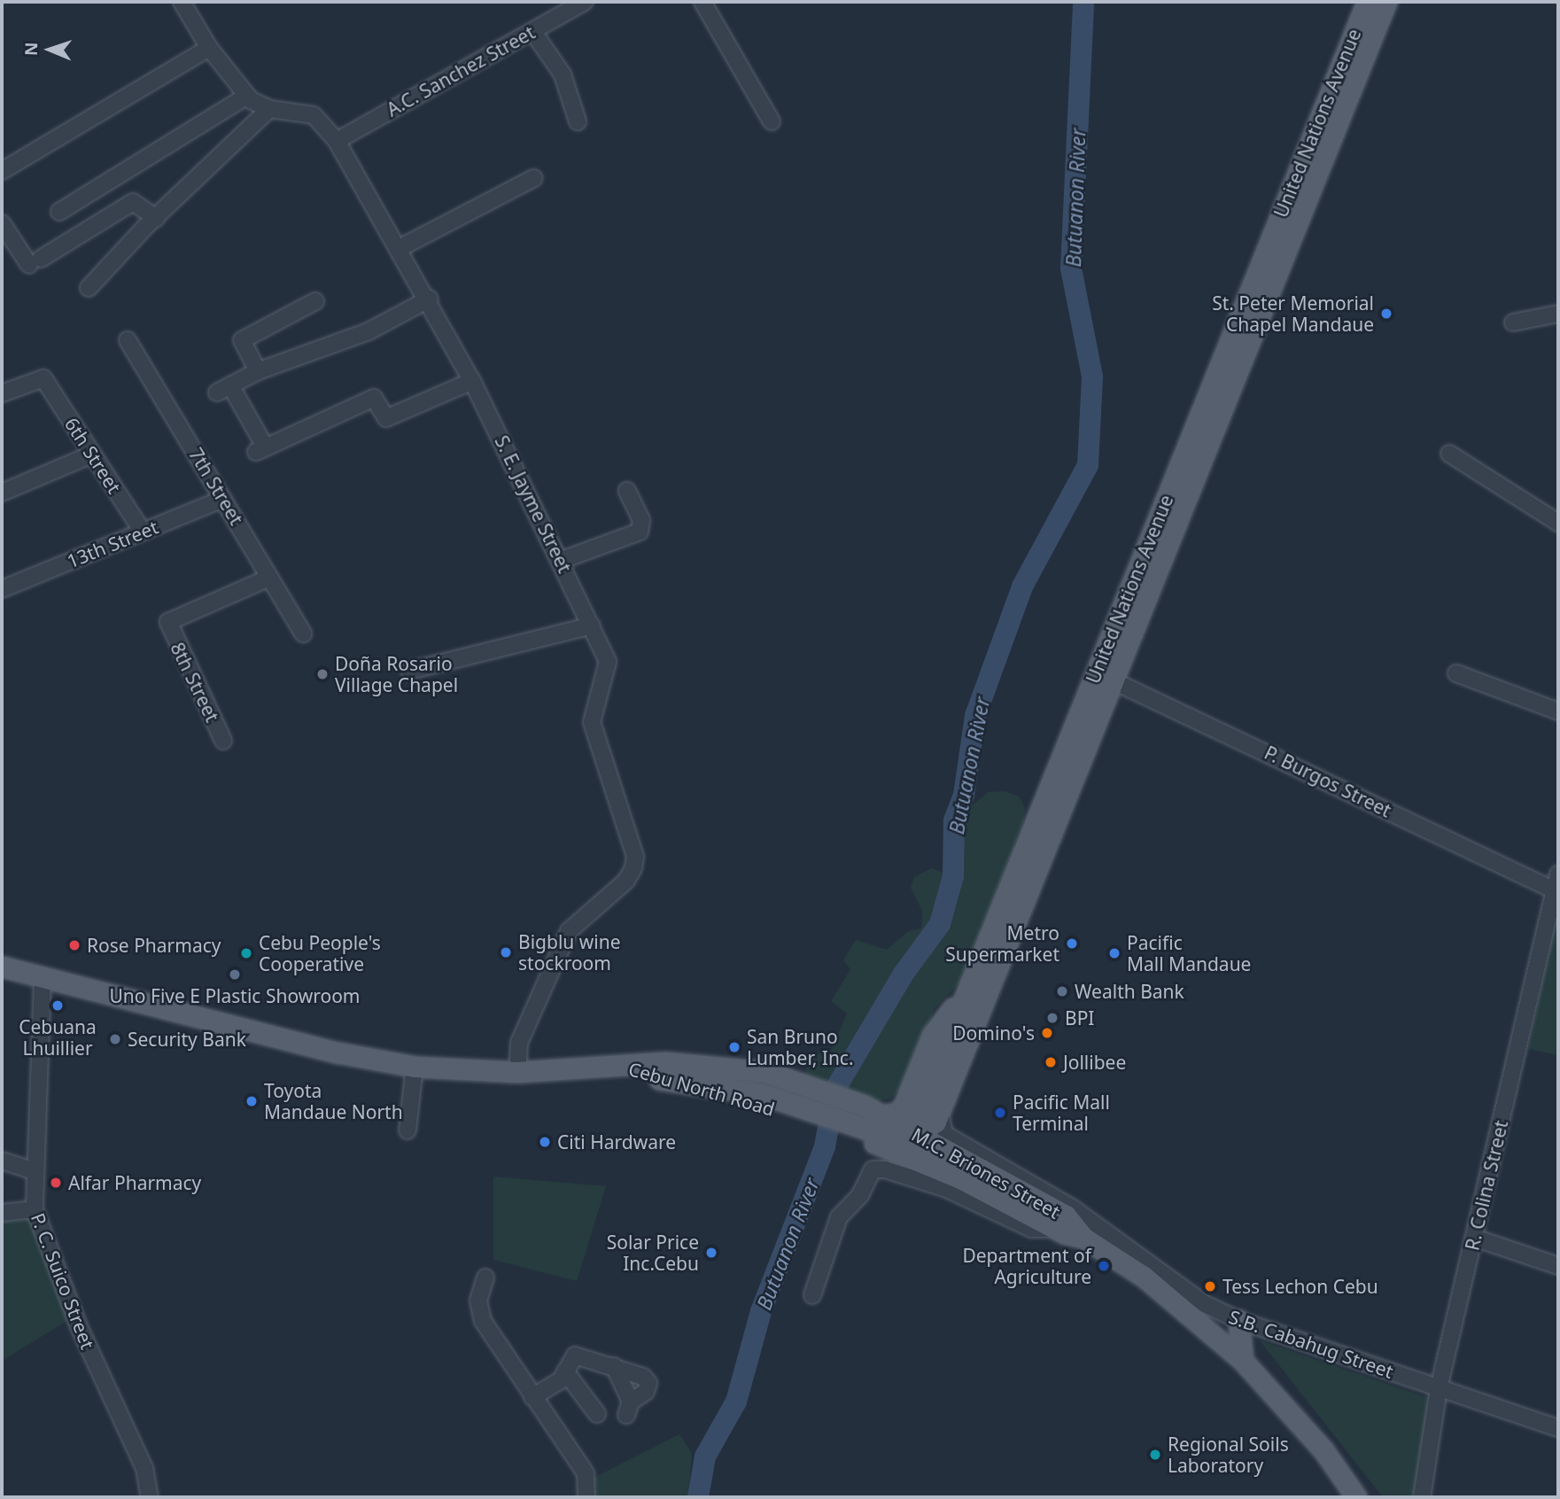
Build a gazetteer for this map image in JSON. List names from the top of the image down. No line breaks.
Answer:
{"streets":{"main road":["United Nations Avenue","Cebu North Road","M.C. Briones Street"],"street":["A.C. Sanchez Street","6th Street","7th Street","S. E. Jayme Street","13th Street","8th Street","P. Burgos Street","R. Colina Street","P. C. Suico Street","S.B. Cabahug Street"]},"crossings":[["A.C. Sanchez Street","S. E. Jayme Street"],["United Nations Avenue","P. Burgos Street"],["United Nations Avenue","M.C. Briones Street"],["United Nations Avenue","S.B. Cabahug Street"],["6th Street","13th Street"],["7th Street","13th Street"],["7th Street","8th Street"],["P. Burgos Street","R. Colina Street"],["Cebu North Road","M.C. Briones Street"],["R. Colina Street","S.B. Cabahug Street"]],"water":["Butuanon River"],"places":["St. Peter Memorial Chapel Mandaue","Doña Rosario Village Chapel","Metro Supermarket","Rose Pharmacy","Bigblu wine stockroom","Cebu People's Cooperative","Pacific Mall Mandaue","Uno Five E Plastic Showroom","Wealth Bank","Cebuana Lhuillier","BPI","Domino's","Security Bank","San Bruno Lumber, Inc.","Jollibee","Toyota Mandaue North","Pacific Mall Terminal","Citi Hardware","Alfar Pharmacy","Solar Price Inc.Cebu","Department of Agriculture","Tess Lechon Cebu","Regional Soils Laboratory"],"north":"left"}
